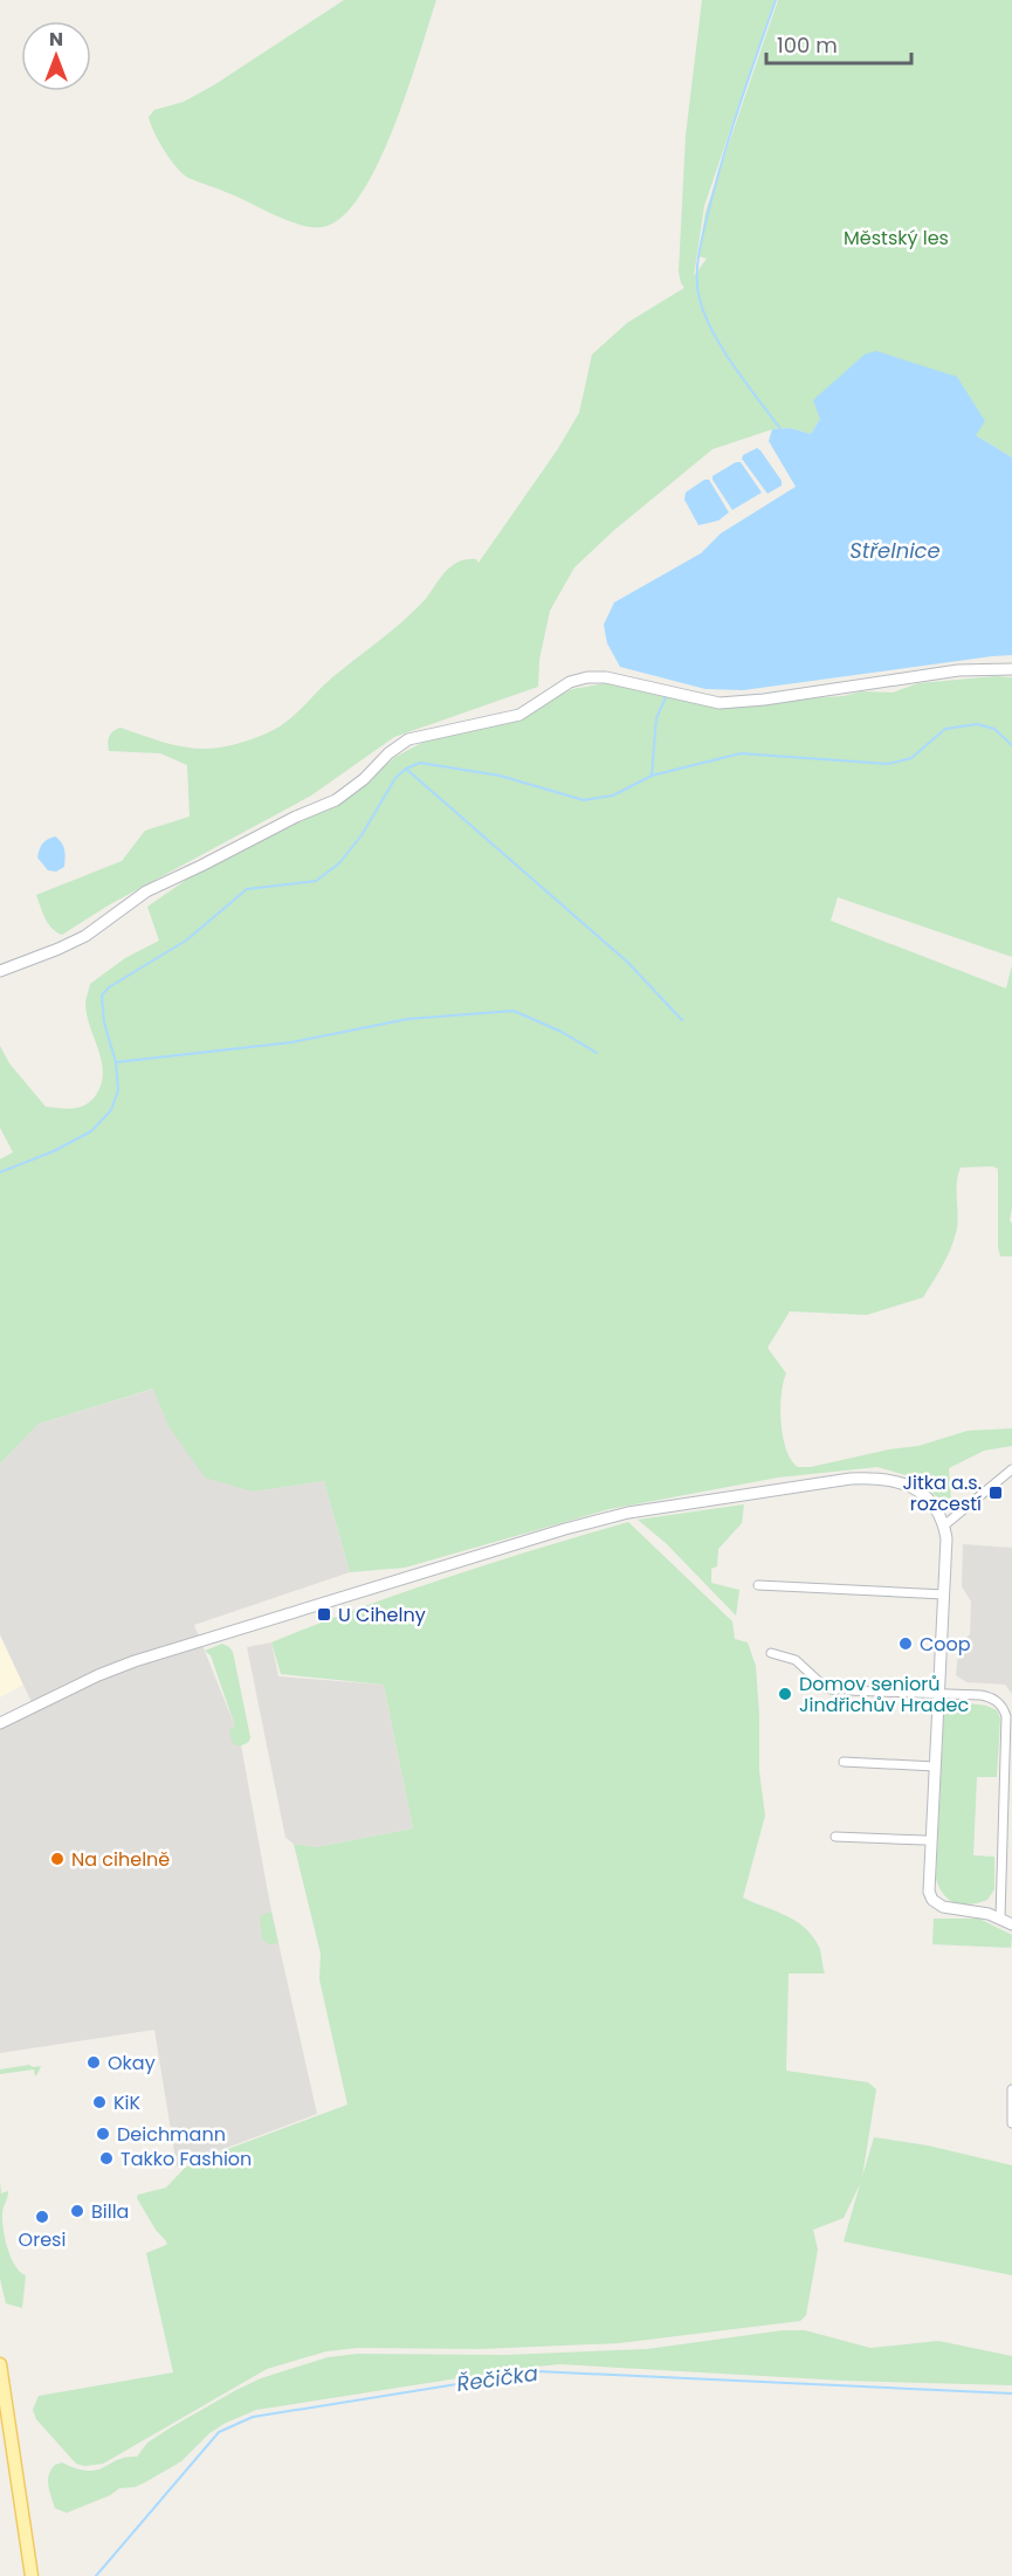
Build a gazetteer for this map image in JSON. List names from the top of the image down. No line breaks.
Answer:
{"water":["Střelnice","Řečička"],"parks":["Městský les"],"places":{"transit":["Jitka a.s. rozcestí","U Cihelny"],"other":["Coop","Domov seniorů Jindřichův Hradec","Na cihelně","Okay","KiK","Deichmann","Takko Fashion","Billa","Oresi"]},"scale_bar":"100 m","north":"top"}
